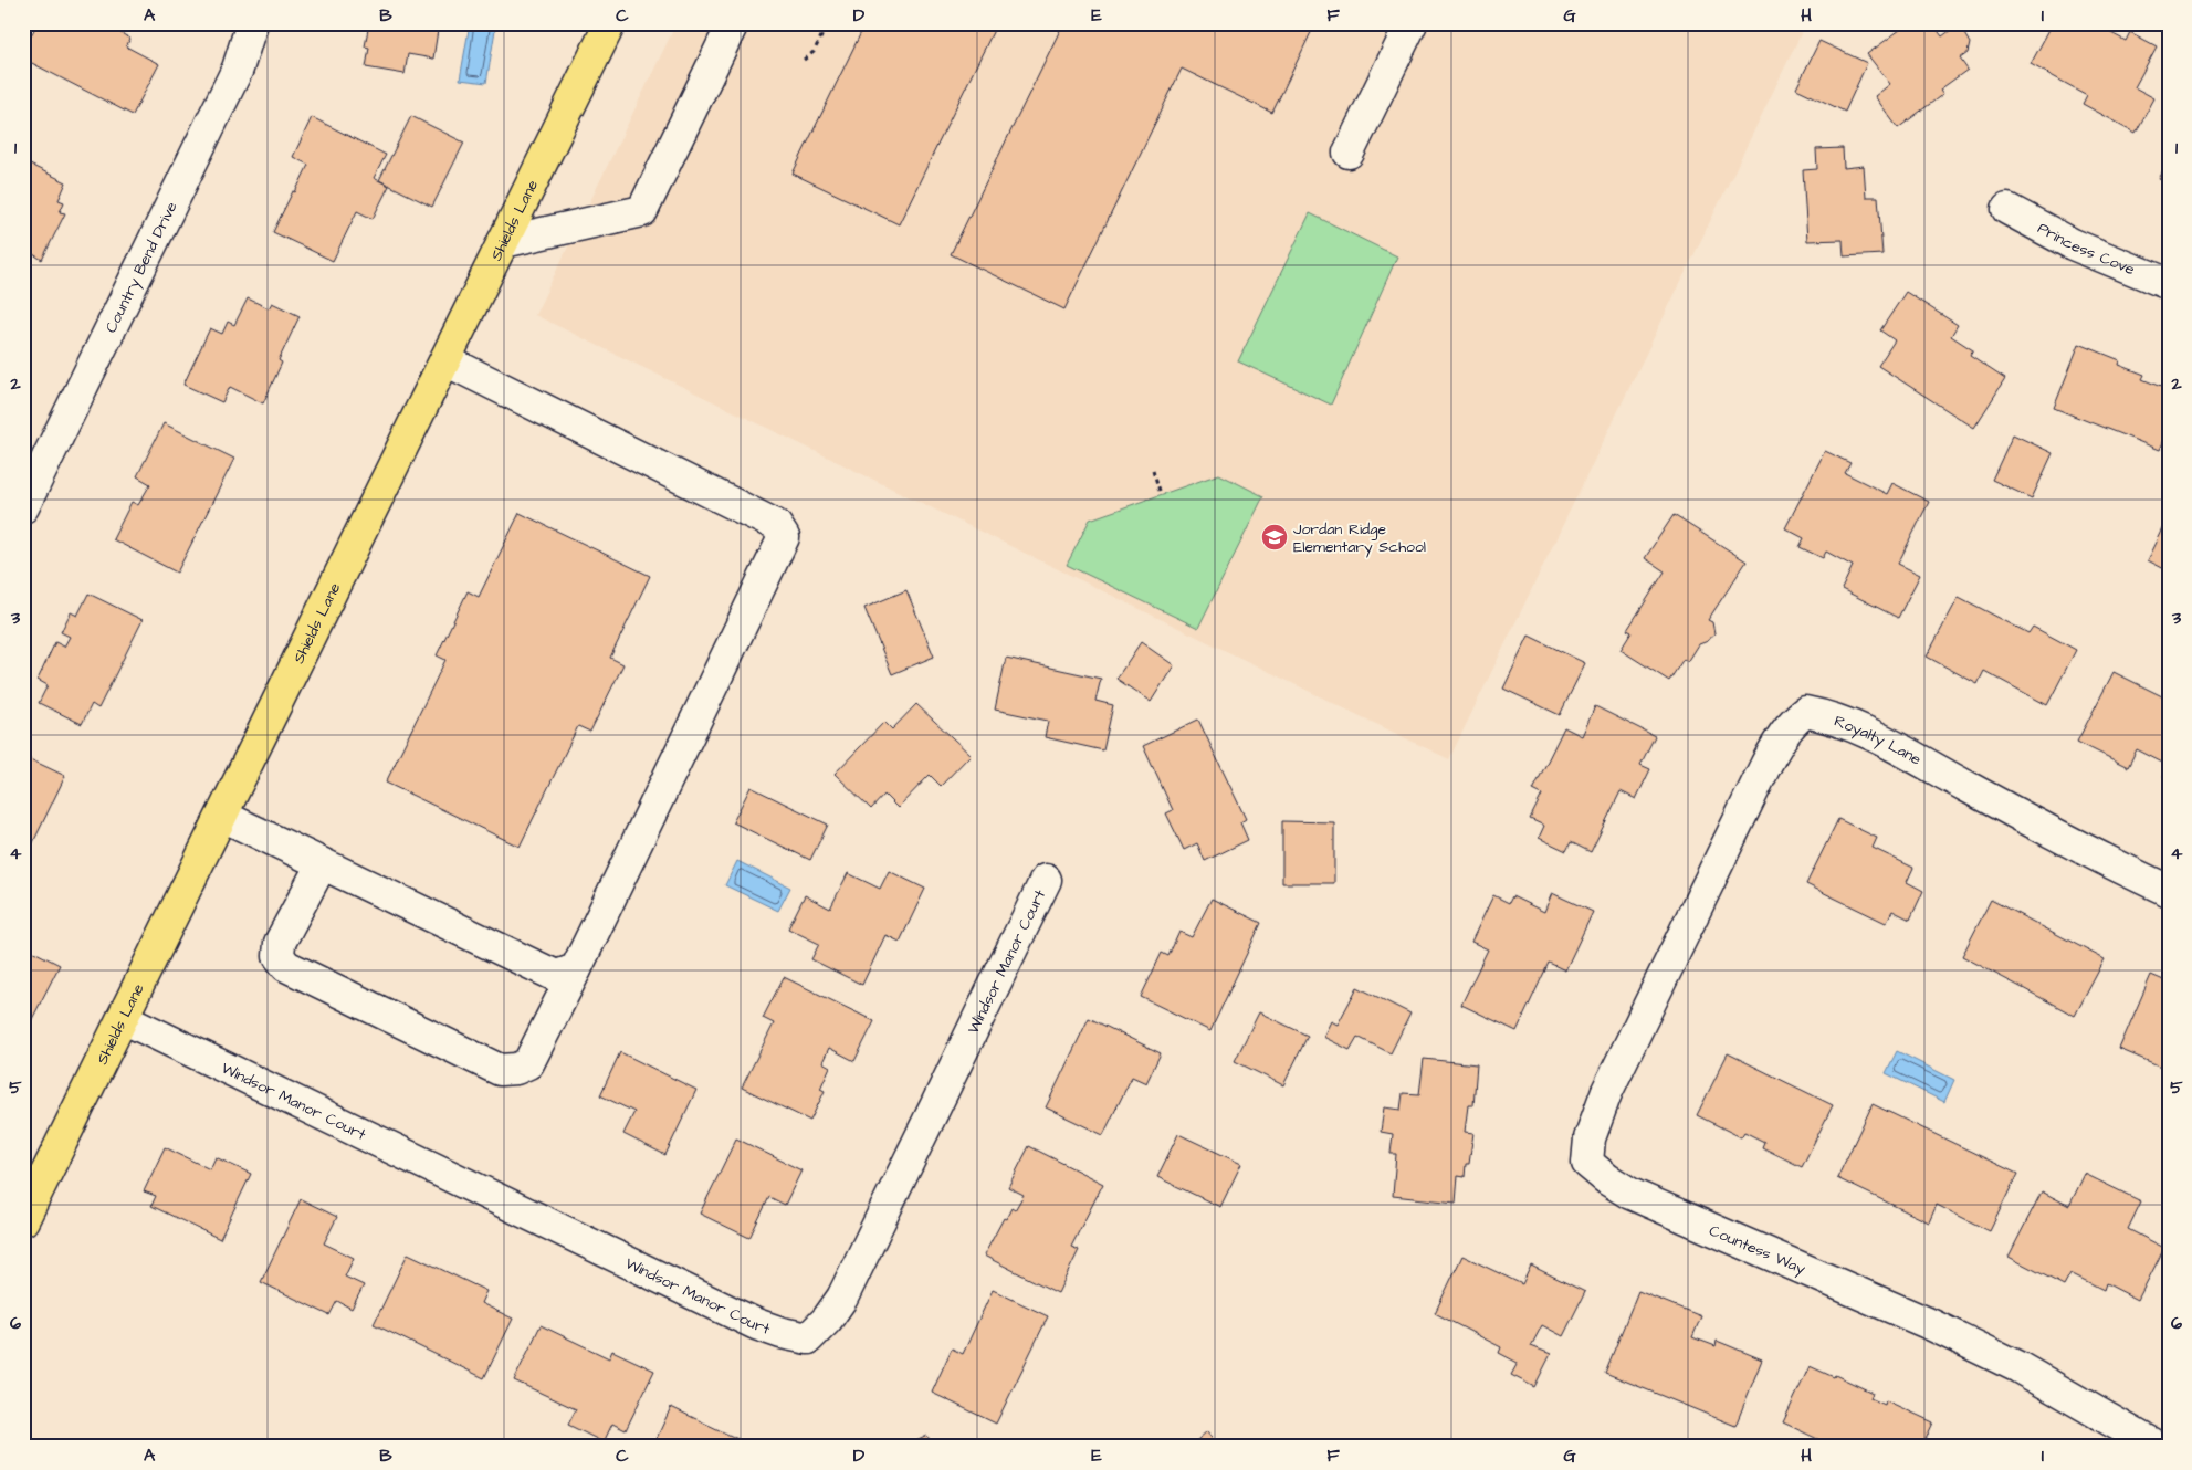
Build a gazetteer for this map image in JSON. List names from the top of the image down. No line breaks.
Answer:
{"streets":{"main road":["Shields Lane"],"street":["Princess Cove","Country Bend Drive","Royalty Lane","Windsor Manor Court","Countess Way"]},"crossings":[["Shields Lane","Windsor Manor Court"],["Royalty Lane","Countess Way"]],"places":{"school or university":["Jordan Ridge Elementary School"]},"grid":{"columns":["A","B","C","D","E","F","G","H","I"],"rows":["1","2","3","4","5","6"]}}
